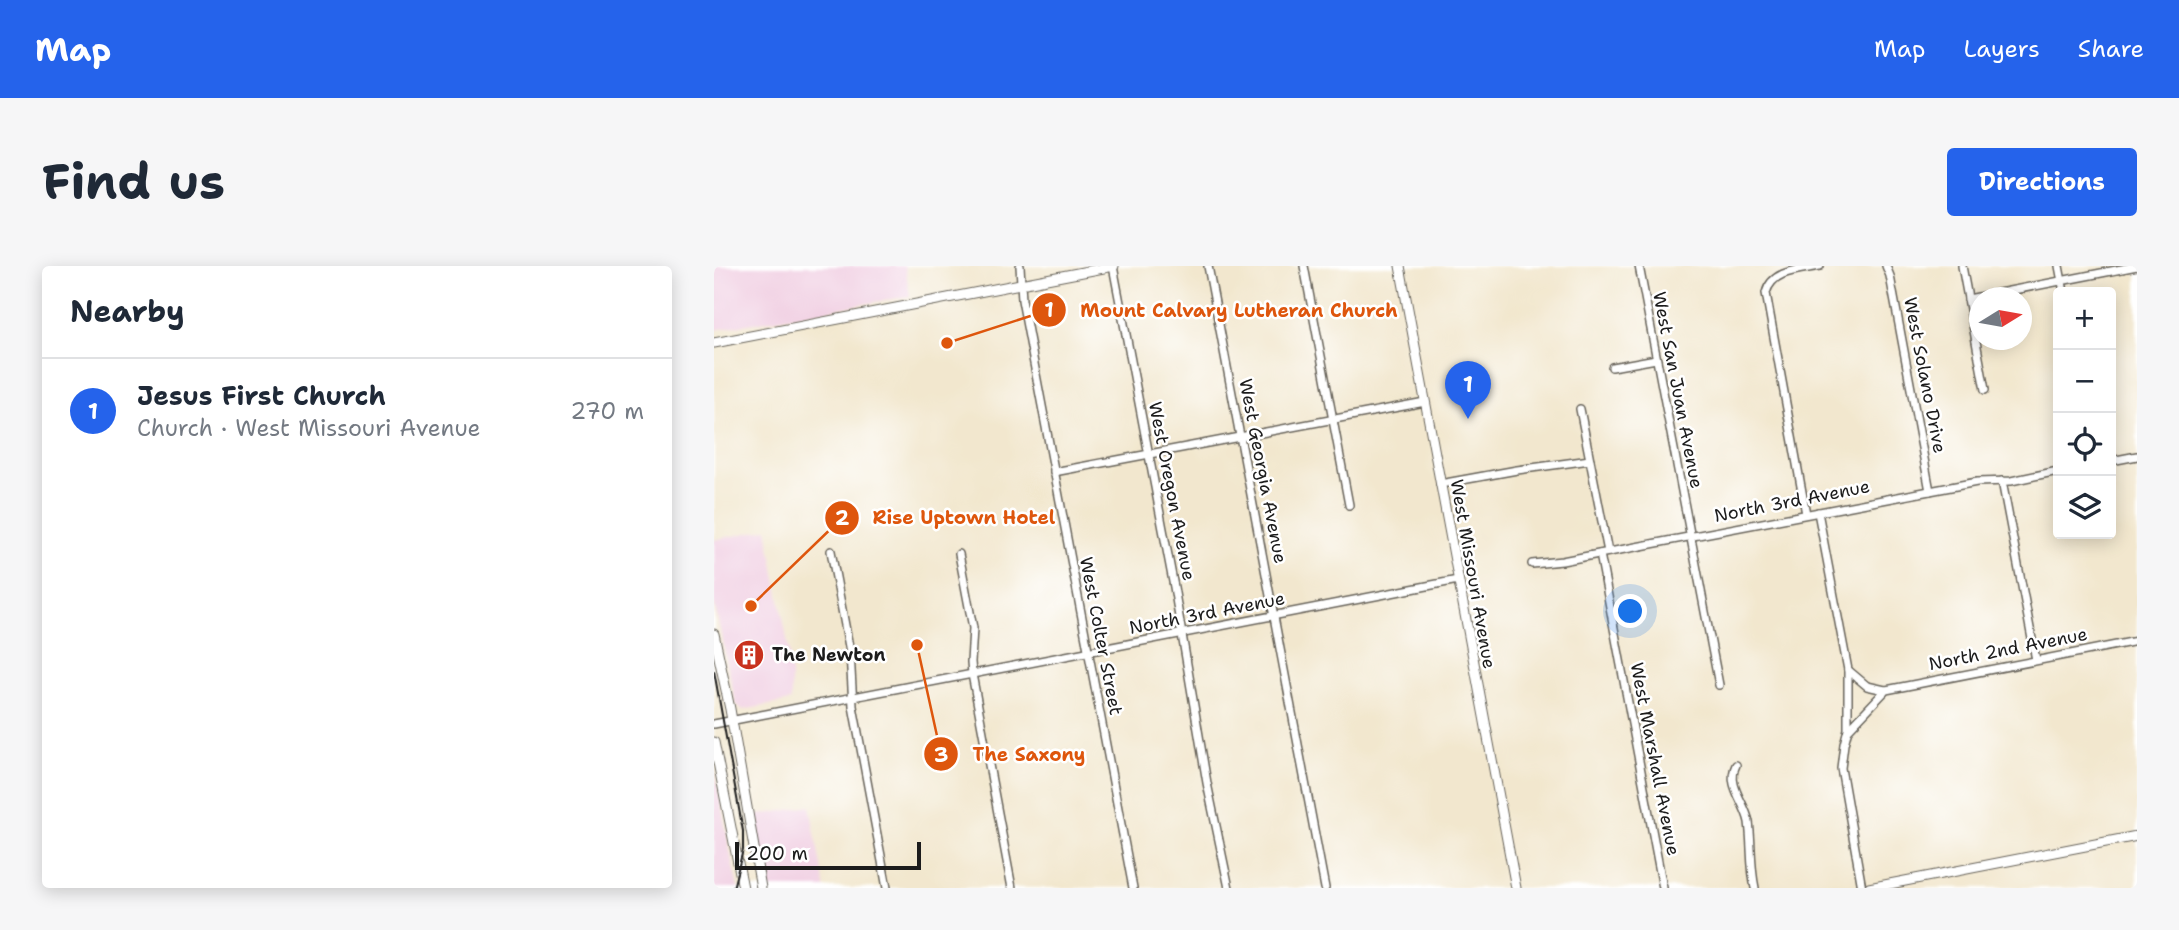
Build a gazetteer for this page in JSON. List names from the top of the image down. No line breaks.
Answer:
{"streets":{"main road":["West Missouri Avenue"],"street":["West Solano Drive","West San Juan Avenue","West Georgia Avenue","West Oregon Avenue","North 3rd Avenue","West Colter Street","North 2nd Avenue","West Marshall Avenue"]},"crossings":[["West Solano Drive","North 3rd Avenue"],["West San Juan Avenue","North 3rd Avenue"],["West Georgia Avenue","North 3rd Avenue"],["West Oregon Avenue","North 3rd Avenue"],["North 3rd Avenue","West Missouri Avenue"],["North 3rd Avenue","West Colter Street"],["North 3rd Avenue","West Marshall Avenue"]],"places":{"other":["Mount Calvary Lutheran Church","Rise Uptown Hotel","The Saxony"],"building":["The Newton"]},"scale_bar":"200 m","north":"right","page":{"header":"Map","nav":["Map","Layers","Share"],"buttons":"Directions","title":"Find us","heading":"Nearby","map_buttons":["+","−"],"list":[{"mark":"1","name":"Jesus First Church","note":"Church · West Missouri Avenue","value":"270 m"}],"pins":"1","scale":"200 m"}}
